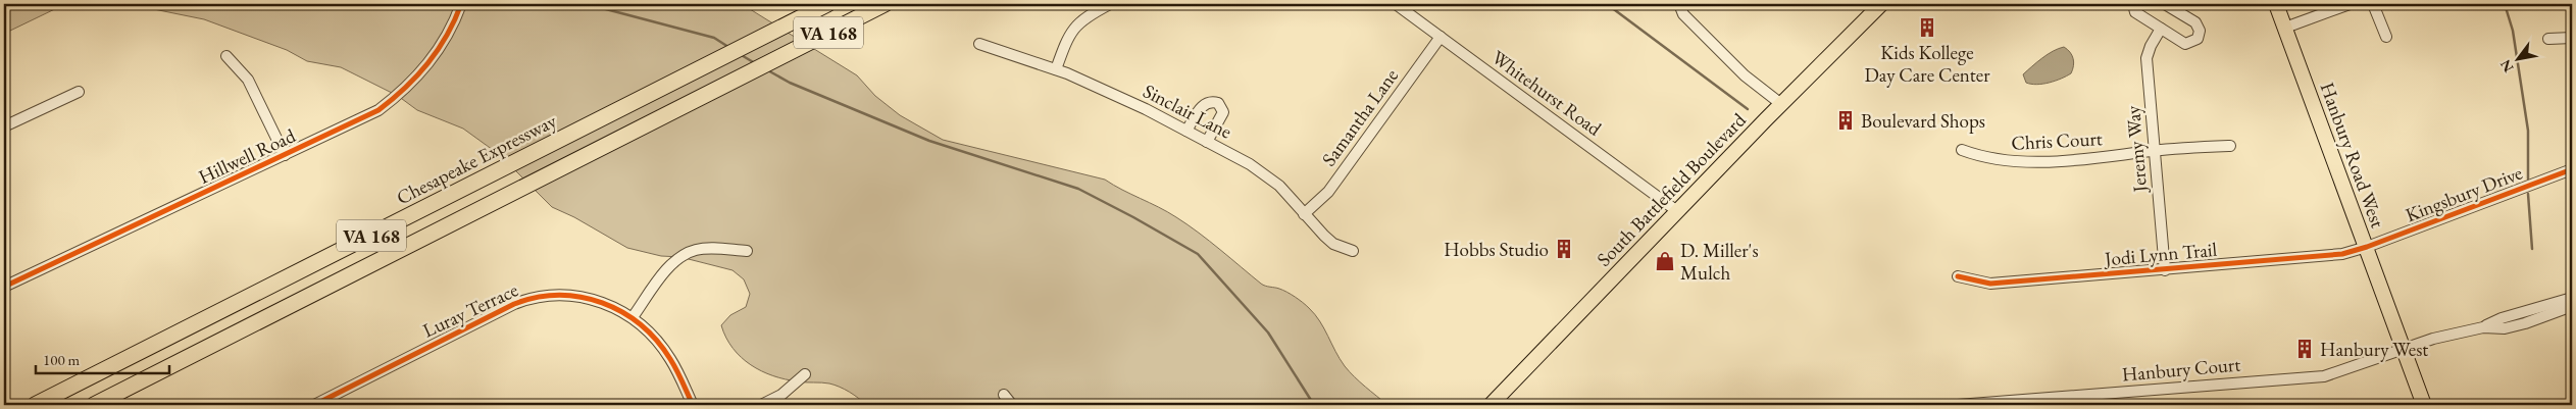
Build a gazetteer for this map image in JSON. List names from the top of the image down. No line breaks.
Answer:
{"streets":{"highway":["VA 168","Chesapeake Expressway"],"main road":["Hanbury Road West","South Battlefield Boulevard"],"street":["Whitehurst Road","Sinclair Lane","Samantha Lane","Chris Court","Jeremy Way","Hillwell Road","Kingsbury Drive","Jodi Lynn Trail","Luray Terrace","Hanbury Court"]},"crossings":[["Whitehurst Road","Samantha Lane"],["Whitehurst Road","South Battlefield Boulevard"],["Sinclair Lane","Samantha Lane"],["Chris Court","Jeremy Way"],["Jeremy Way","Jodi Lynn Trail"],["Hanbury Road West","Kingsbury Drive"],["Hanbury Road West","Jodi Lynn Trail"],["Hanbury Road West","Hanbury Court"],["Kingsbury Drive","Jodi Lynn Trail"]],"places":{"building":["Kids Kollege Day Care Center","Boulevard Shops","Hobbs Studio","Hanbury West"],"shop":["D. Miller's Mulch"]},"scale_bar":"100 m","north":"bottom left"}
